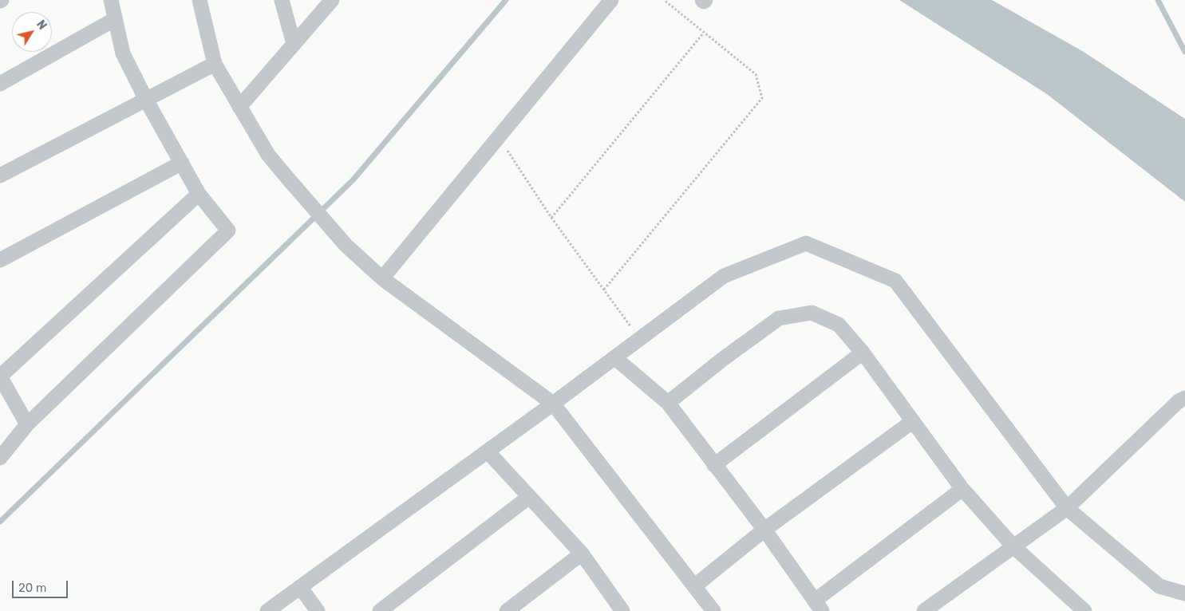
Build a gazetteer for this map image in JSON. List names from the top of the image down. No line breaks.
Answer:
{"scale_bar":"20 m","north":"top right"}
